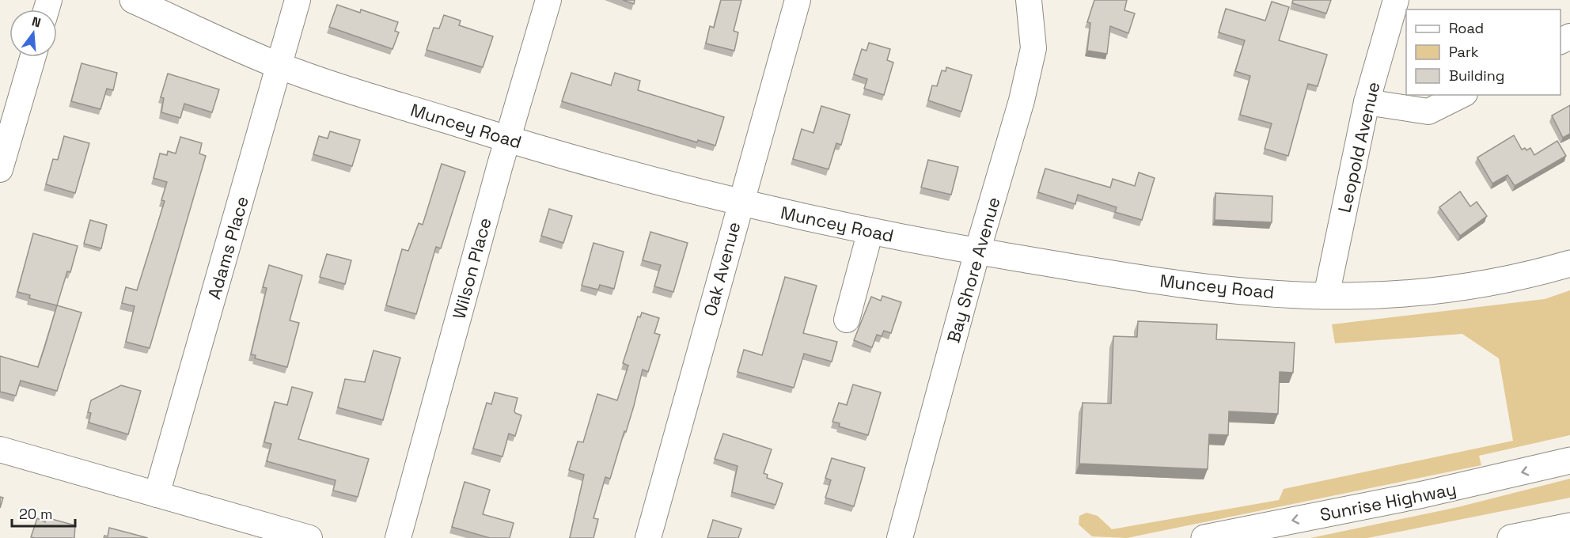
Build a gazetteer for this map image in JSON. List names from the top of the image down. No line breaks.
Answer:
{"streets":{"main road":["Muncey Road","Sunrise Highway"],"street":["Leopold Avenue","Adams Place","Wilson Place","Oak Avenue","Bay Shore Avenue"]},"crossings":[["Muncey Road","Leopold Avenue"],["Muncey Road","Adams Place"],["Muncey Road","Wilson Place"],["Muncey Road","Oak Avenue"],["Muncey Road","Bay Shore Avenue"]],"one_way":["Sunrise Highway"],"legend":["Road","Park","Building"],"scale_bar":"20 m","north":"top"}
